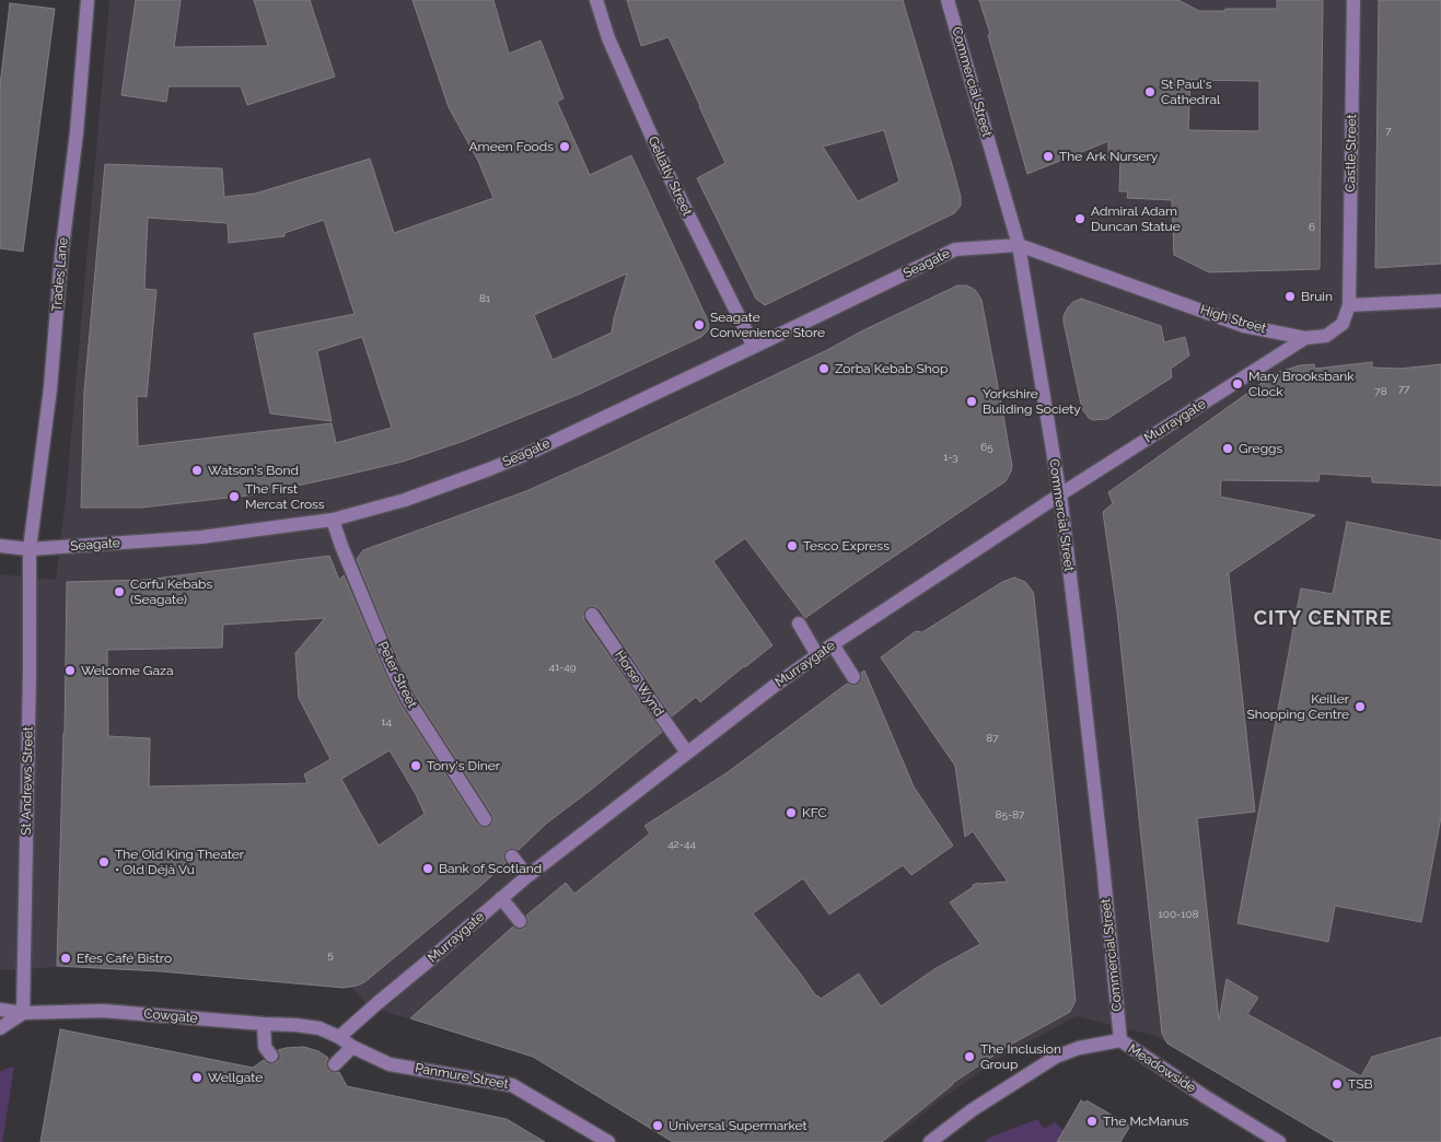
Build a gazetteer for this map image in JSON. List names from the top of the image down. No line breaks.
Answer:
{"streets":{"street":["Commercial Street","Castle Street","Gellatly Street","Seagate","Trades Lane","High Street","Murraygate","Peter Street","Horse Wynd","St Andrews Street","Cowgate","Meadowside","Panmure Street"]},"crossings":[["Commercial Street","Seagate"],["Commercial Street","High Street"],["Commercial Street","Murraygate"],["Commercial Street","Meadowside"],["Castle Street","High Street"],["Gellatly Street","Seagate"],["Seagate","Trades Lane"],["Seagate","High Street"],["Seagate","Peter Street"],["Seagate","St Andrews Street"],["Trades Lane","St Andrews Street"],["High Street","Murraygate"],["Murraygate","Horse Wynd"],["Murraygate","Cowgate"],["Murraygate","Panmure Street"],["St Andrews Street","Cowgate"],["Cowgate","Panmure Street"]],"districts":["CITY CENTRE"],"places":["St Paul's Cathedral","Ameen Foods","The Ark Nursery","Admiral Adam Duncan Statue","Bruin","Seagate Convenience Store","Zorba Kebab Shop","Mary Brooksbank Clock","Yorkshire Building Society","Greggs","Watson's Bond","The First Mercat Cross","Tesco Express","Corfu Kebabs (Seagate)","Welcome Gaza","Keiller Shopping Centre","Tony's Diner","KFC","The Old King Theater • Old Déjà Vu","Bank of Scotland","Efes Café Bistro","The Inclusion Group","Wellgate","TSB","The McManus","Universal Supermarket"],"house_numbers":["7","6","81","77","78","65","1-3","41-49","14","87","85-87","42-44","100-108","5"]}
